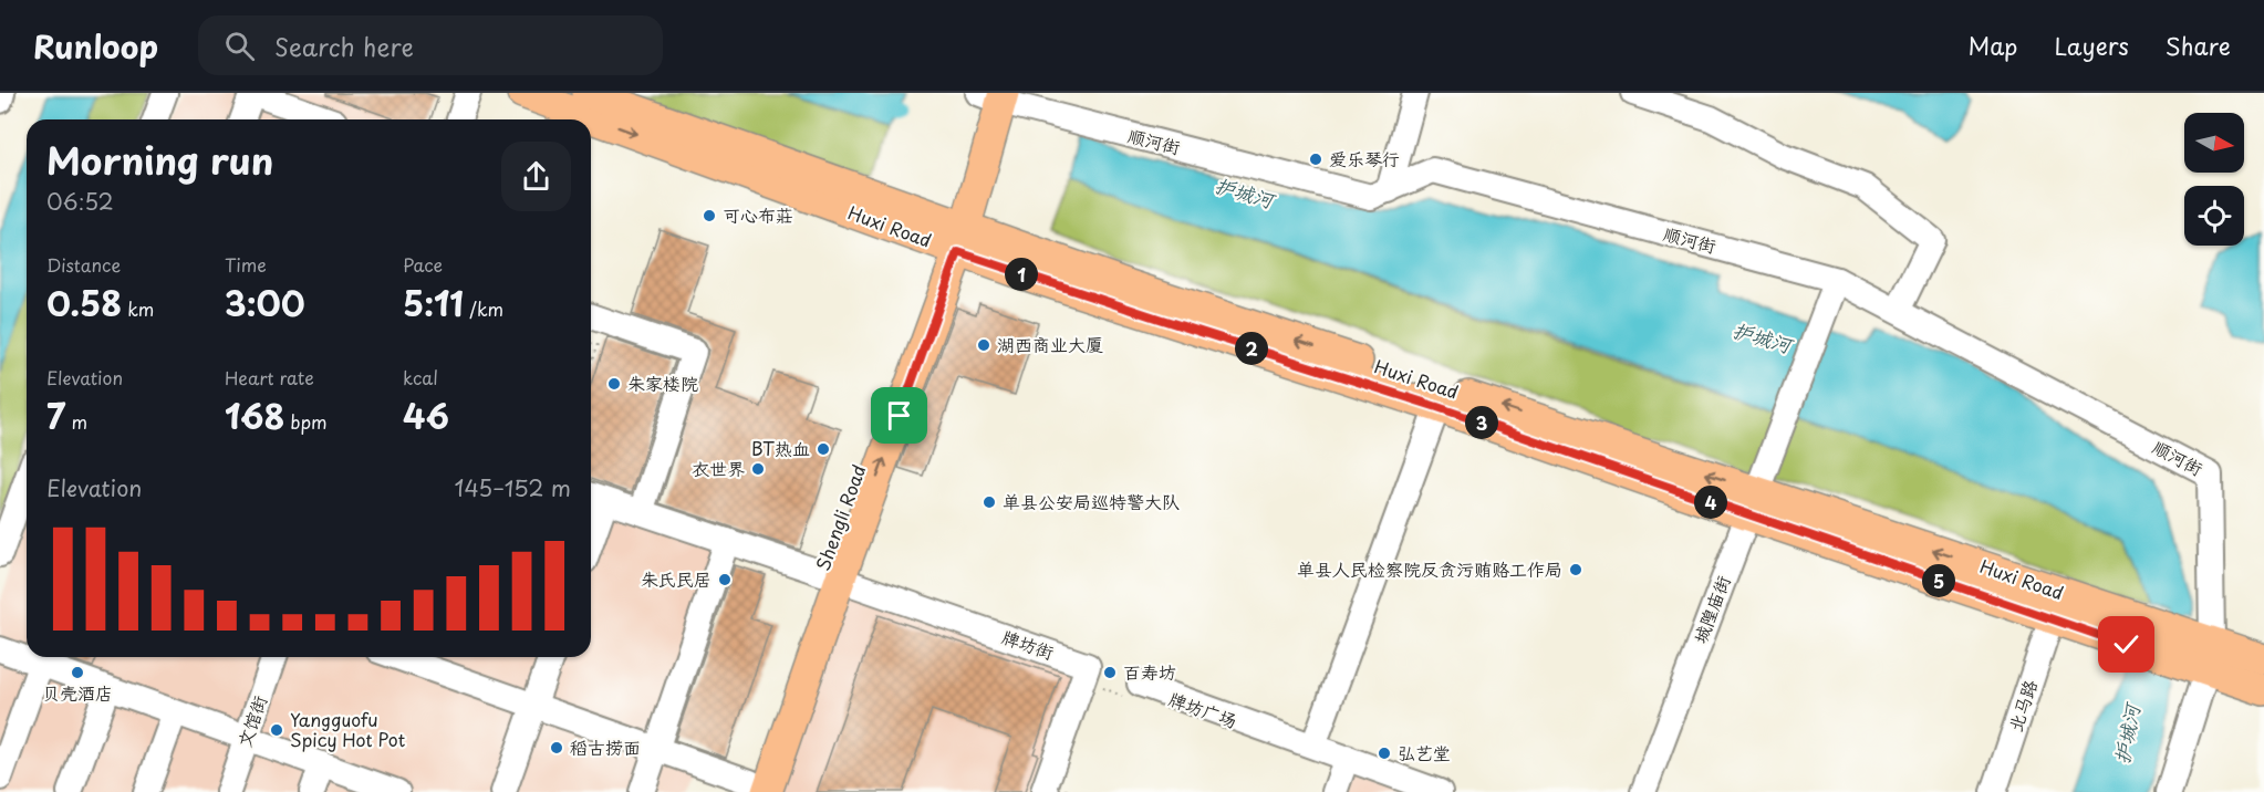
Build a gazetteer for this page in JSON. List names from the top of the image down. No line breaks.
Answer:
{"streets":{"main road":["Huxi Road","Shengli Road"],"street":["顺河街","城隍庙街","牌坊街","北马路","文馆街"]},"crossings":[["顺河街","Shengli Road"],["顺河街","城隍庙街"],["Huxi Road","Shengli Road"],["Huxi Road","城隍庙街"],["Huxi Road","北马路"],["Shengli Road","牌坊街"]],"water":["护城河"],"places":["爱乐琴行","可心布莊","湖西商业大厦","朱家楼院","BT热血","衣世界","单县公安局巡特警大队","单县人民检察院反贪污贿赂工作局","朱氏民居","贝壳酒店","百寿坊","Yangguofu Spicy Hot Pot","稻古捞面","弘艺堂"],"north":"right","page":{"header":"Runloop","search":"Search here","nav":["Map","Layers","Share"],"heading":["Morning run","06:52"],"stats":[["Distance","0.58 km"],["Time","3:00"],["Pace","5:11 /km"],["Elevation","7 m"],["Heart rate","168 bpm"],["kcal","46"]],"pins":["1","2","3","4","5"],"chart":["Elevation","145–152 m"]}}
